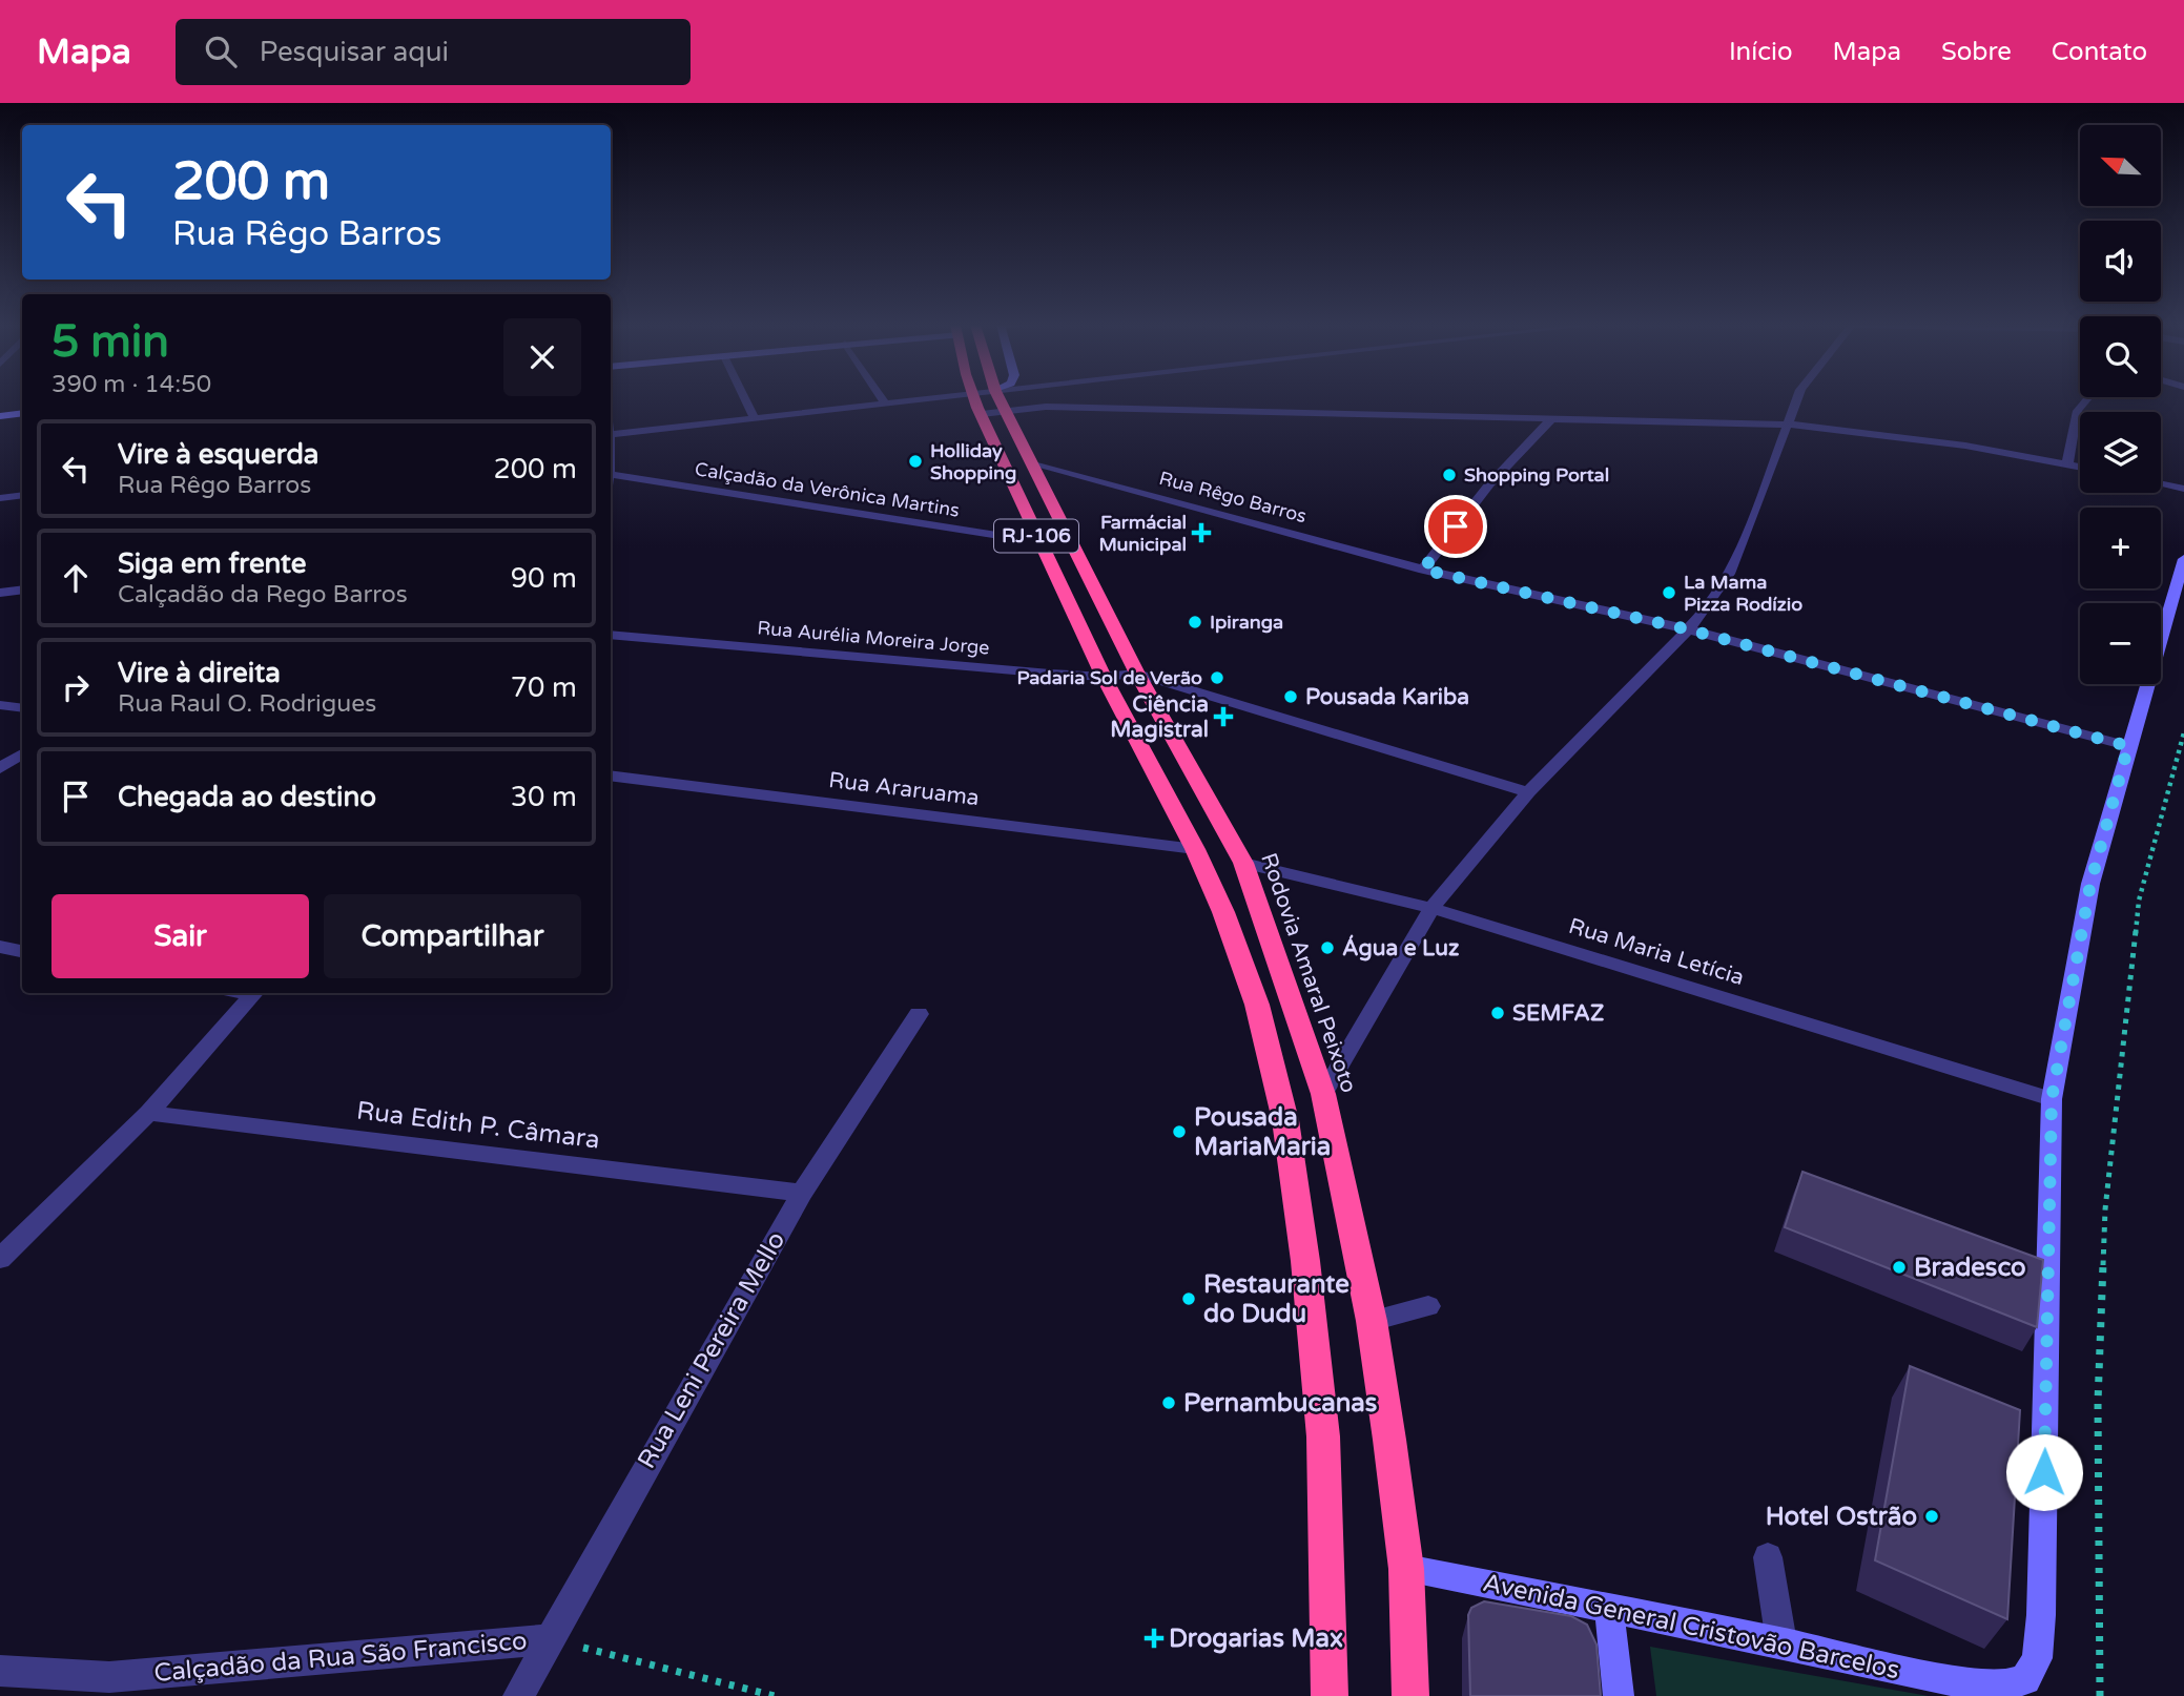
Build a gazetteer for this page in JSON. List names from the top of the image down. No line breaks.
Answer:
{"streets":{"highway":["RJ-106","Rodovia Amaral Peixoto"],"street":["Calçadão da Verônica Martins","Rua Rêgo Barros","Rua Aurélia Moreira Jorge","Rua Araruama","Rua Maria Letícia","Rua Edith P. Câmara","Rua Leni Pereira Mello","Avenida General Cristovão Barcelos","Calçadão da Rua São Francisco"]},"crossings":[["Calçadão da Verônica Martins","RJ-106"],["Rua Rêgo Barros","Rodovia Amaral Peixoto"],["RJ-106","Rua Aurélia Moreira Jorge"],["RJ-106","Rua Araruama"],["Rua Aurélia Moreira Jorge","Rodovia Amaral Peixoto"],["Rua Maria Letícia","Rodovia Amaral Peixoto"],["Rua Maria Letícia","Avenida General Cristovão Barcelos"],["Rodovia Amaral Peixoto","Avenida General Cristovão Barcelos"],["Rua Edith P. Câmara","Rua Leni Pereira Mello"],["Rua Leni Pereira Mello","Calçadão da Rua São Francisco"]],"places":{"other":["Holliday Shopping","Shopping Portal","La Mama Pizza Rodízio","Ipiranga","Padaria Sol de Verão","Pousada Kariba","Água e Luz","SEMFAZ","Pousada MariaMaria","Bradesco","Restaurante do Dudu","Pernambucanas","Hotel Ostrão"],"health":["Farmácial Municipal","Ciência Magistral","Drogarias Max"]},"north":"top left","page":{"header":"Mapa","search":"Pesquisar aqui","nav":["Início","Mapa","Sobre","Contato"],"map_buttons":["+","−"],"turn":["200 m","Rua Rêgo Barros"],"heading":["5 min","390 m · 14:50"],"list":[{"name":"Vire à esquerda","note":"Rua Rêgo Barros","value":"200 m"},{"name":"Siga em frente","note":"Calçadão da Rego Barros","value":"90 m"},{"name":"Vire à direita","note":"Rua Raul O. Rodrigues","value":"70 m"},{"name":"Chegada ao destino","value":"30 m"}],"buttons":["Sair","Compartilhar"]}}
